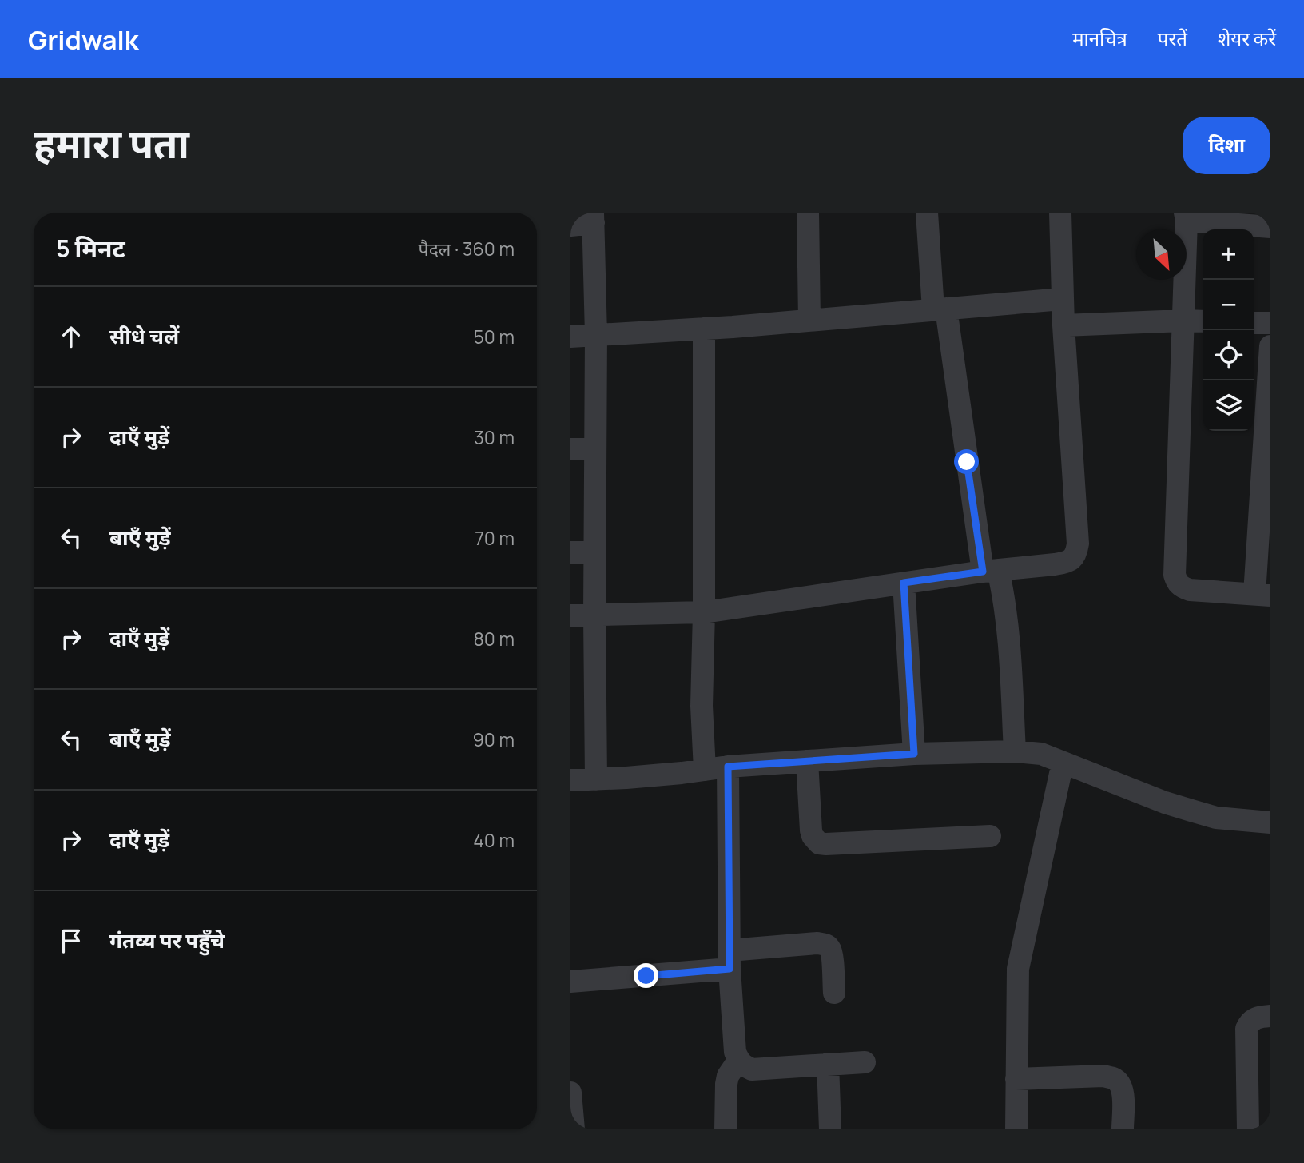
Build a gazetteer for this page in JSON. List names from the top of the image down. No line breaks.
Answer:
{"north":"bottom right","page":{"header":"Gridwalk","nav":["मानचित्र","परतें","शेयर करें"],"title":"हमारा पता","buttons":"दिशा","heading":["5 मिनट","पैदल · 360 m"],"map_buttons":["+","−"],"list":[["सीधे चलें","50 m"],["दाएँ मुड़ें","30 m"],["बाएँ मुड़ें","70 m"],["दाएँ मुड़ें","80 m"],["बाएँ मुड़ें","90 m"],["दाएँ मुड़ें","40 m"],"गंतव्य पर पहुँचे"]}}
